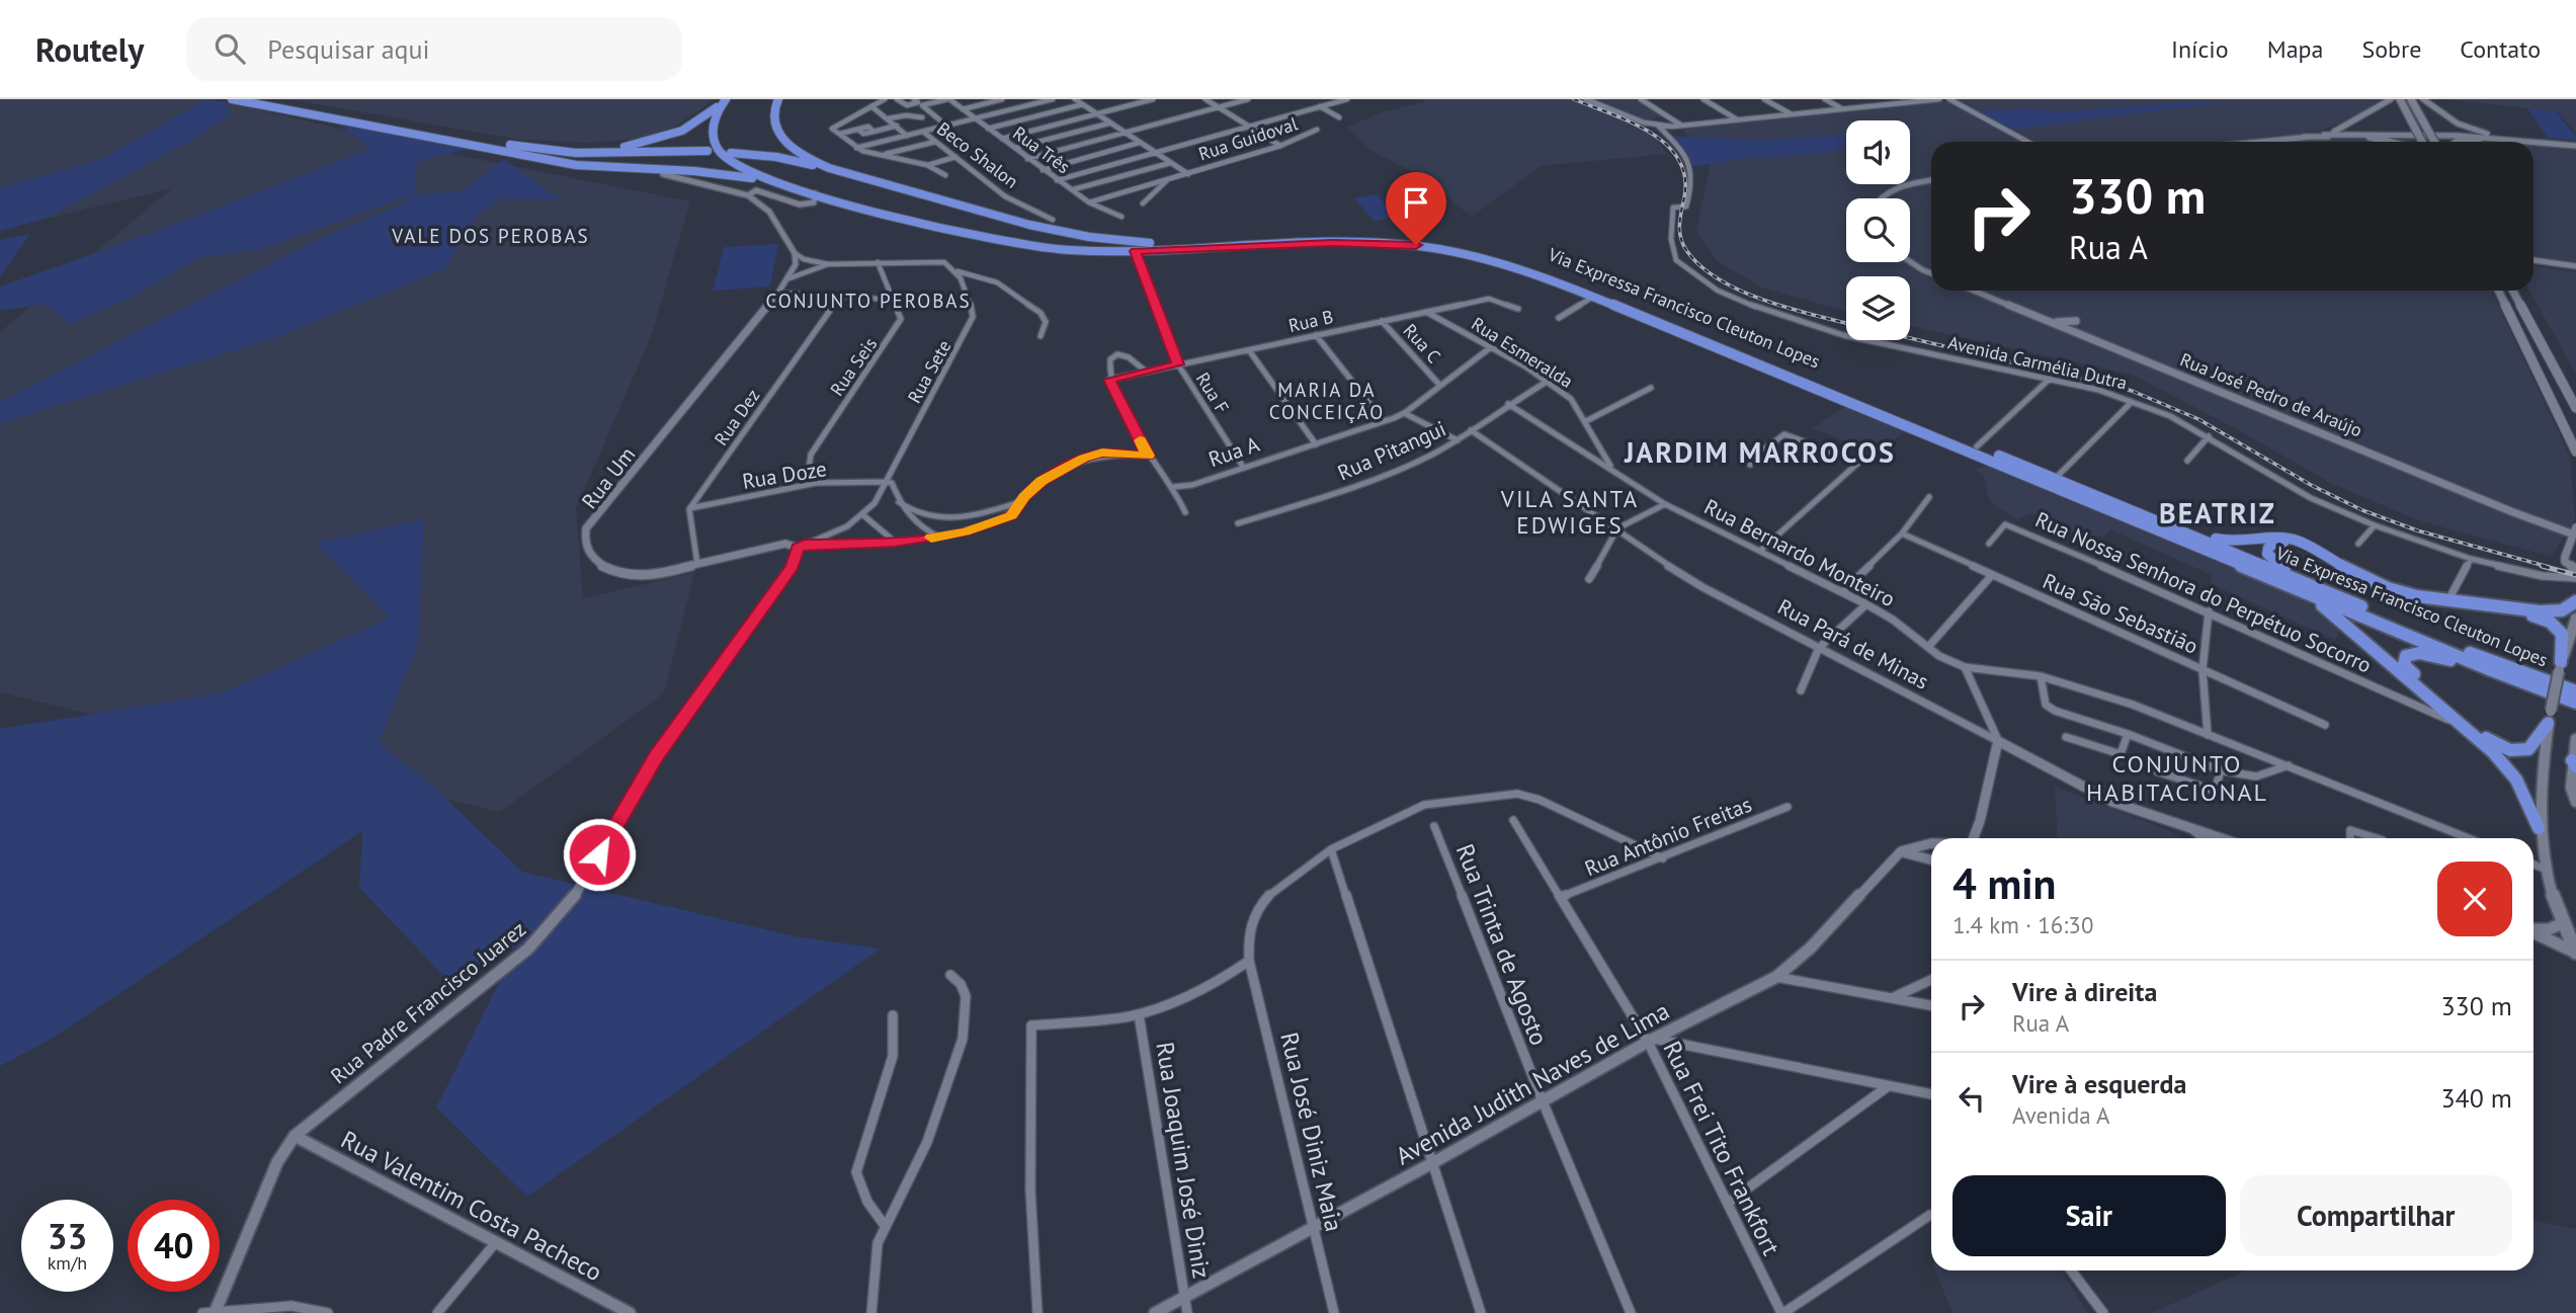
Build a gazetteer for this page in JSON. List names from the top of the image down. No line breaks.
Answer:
{"streets":{"highway":["Via Expressa Francisco Cleuton Lopes"],"street":["Rua Guidoval","Rua Três","Beco Shalon","Rua B","Rua C","Rua Esmeralda","Avenida Carmélia Dutra","Rua Seis","Rua Sete","Rua F","Rua José Pedro de Araújo","Rua Dez","Rua Pitangui","Rua A","Rua Doze","Rua Um","Rua Bernardo Monteiro","Rua Nossa Senhora do Perpétuo Socorro","Rua São Sebastião","Rua Pará de Minas","Rua Antônio Freitas","Rua Trinta de Agosto","Rua Padre Francisco Juarez","Avenida Judith Naves de Lima","Rua José Diniz Maia","Rua Frei Tito Frankfort","Rua Joaquim José Diniz","Rua Valentim Costa Pacheco"]},"crossings":[["Rua Guidoval","Rua Três"],["Via Expressa Francisco Cleuton Lopes","Rua F"],["Rua B","Rua C"],["Rua B","Rua Esmeralda"],["Rua B","Rua F"],["Rua C","Rua A"],["Rua Esmeralda","Rua Pitangui"],["Rua Esmeralda","Rua A"],["Rua Esmeralda","Rua Bernardo Monteiro"],["Rua Seis","Rua Doze"],["Rua Sete","Rua Doze"],["Rua F","Rua A"],["Rua Dez","Rua Doze"],["Rua Pitangui","Rua Bernardo Monteiro"],["Rua Pitangui","Rua Pará de Minas"],["Rua Um","Rua Padre Francisco Juarez"],["Rua Antônio Freitas","Rua José Diniz Maia"],["Rua Antônio Freitas","Rua Frei Tito Frankfort"],["Rua Trinta de Agosto","Avenida Judith Naves de Lima"],["Rua Padre Francisco Juarez","Rua Valentim Costa Pacheco"],["Avenida Judith Naves de Lima","Rua José Diniz Maia"],["Avenida Judith Naves de Lima","Rua Frei Tito Frankfort"],["Avenida Judith Naves de Lima","Rua Joaquim José Diniz"]],"districts":["VALE DOS PEROBAS","CONJUNTO PEROBAS","MARIA DA CONCEIÇÃO","JARDIM MARROCOS","VILA SANTA EDWIGES","BEATRIZ","CONJUNTO HABITACIONAL"],"page":{"header":"Routely","search":"Pesquisar aqui","nav":["Início","Mapa","Sobre","Contato"],"turn":["330 m","Rua A"],"heading":["4 min","1.4 km · 16:30"],"list":[{"name":"Vire à direita","note":"Rua A","value":"330 m"},{"name":"Vire à esquerda","note":"Avenida A","value":"340 m"}],"buttons":["Sair","Compartilhar"],"speed":"33 km/h","limit":"40"}}
